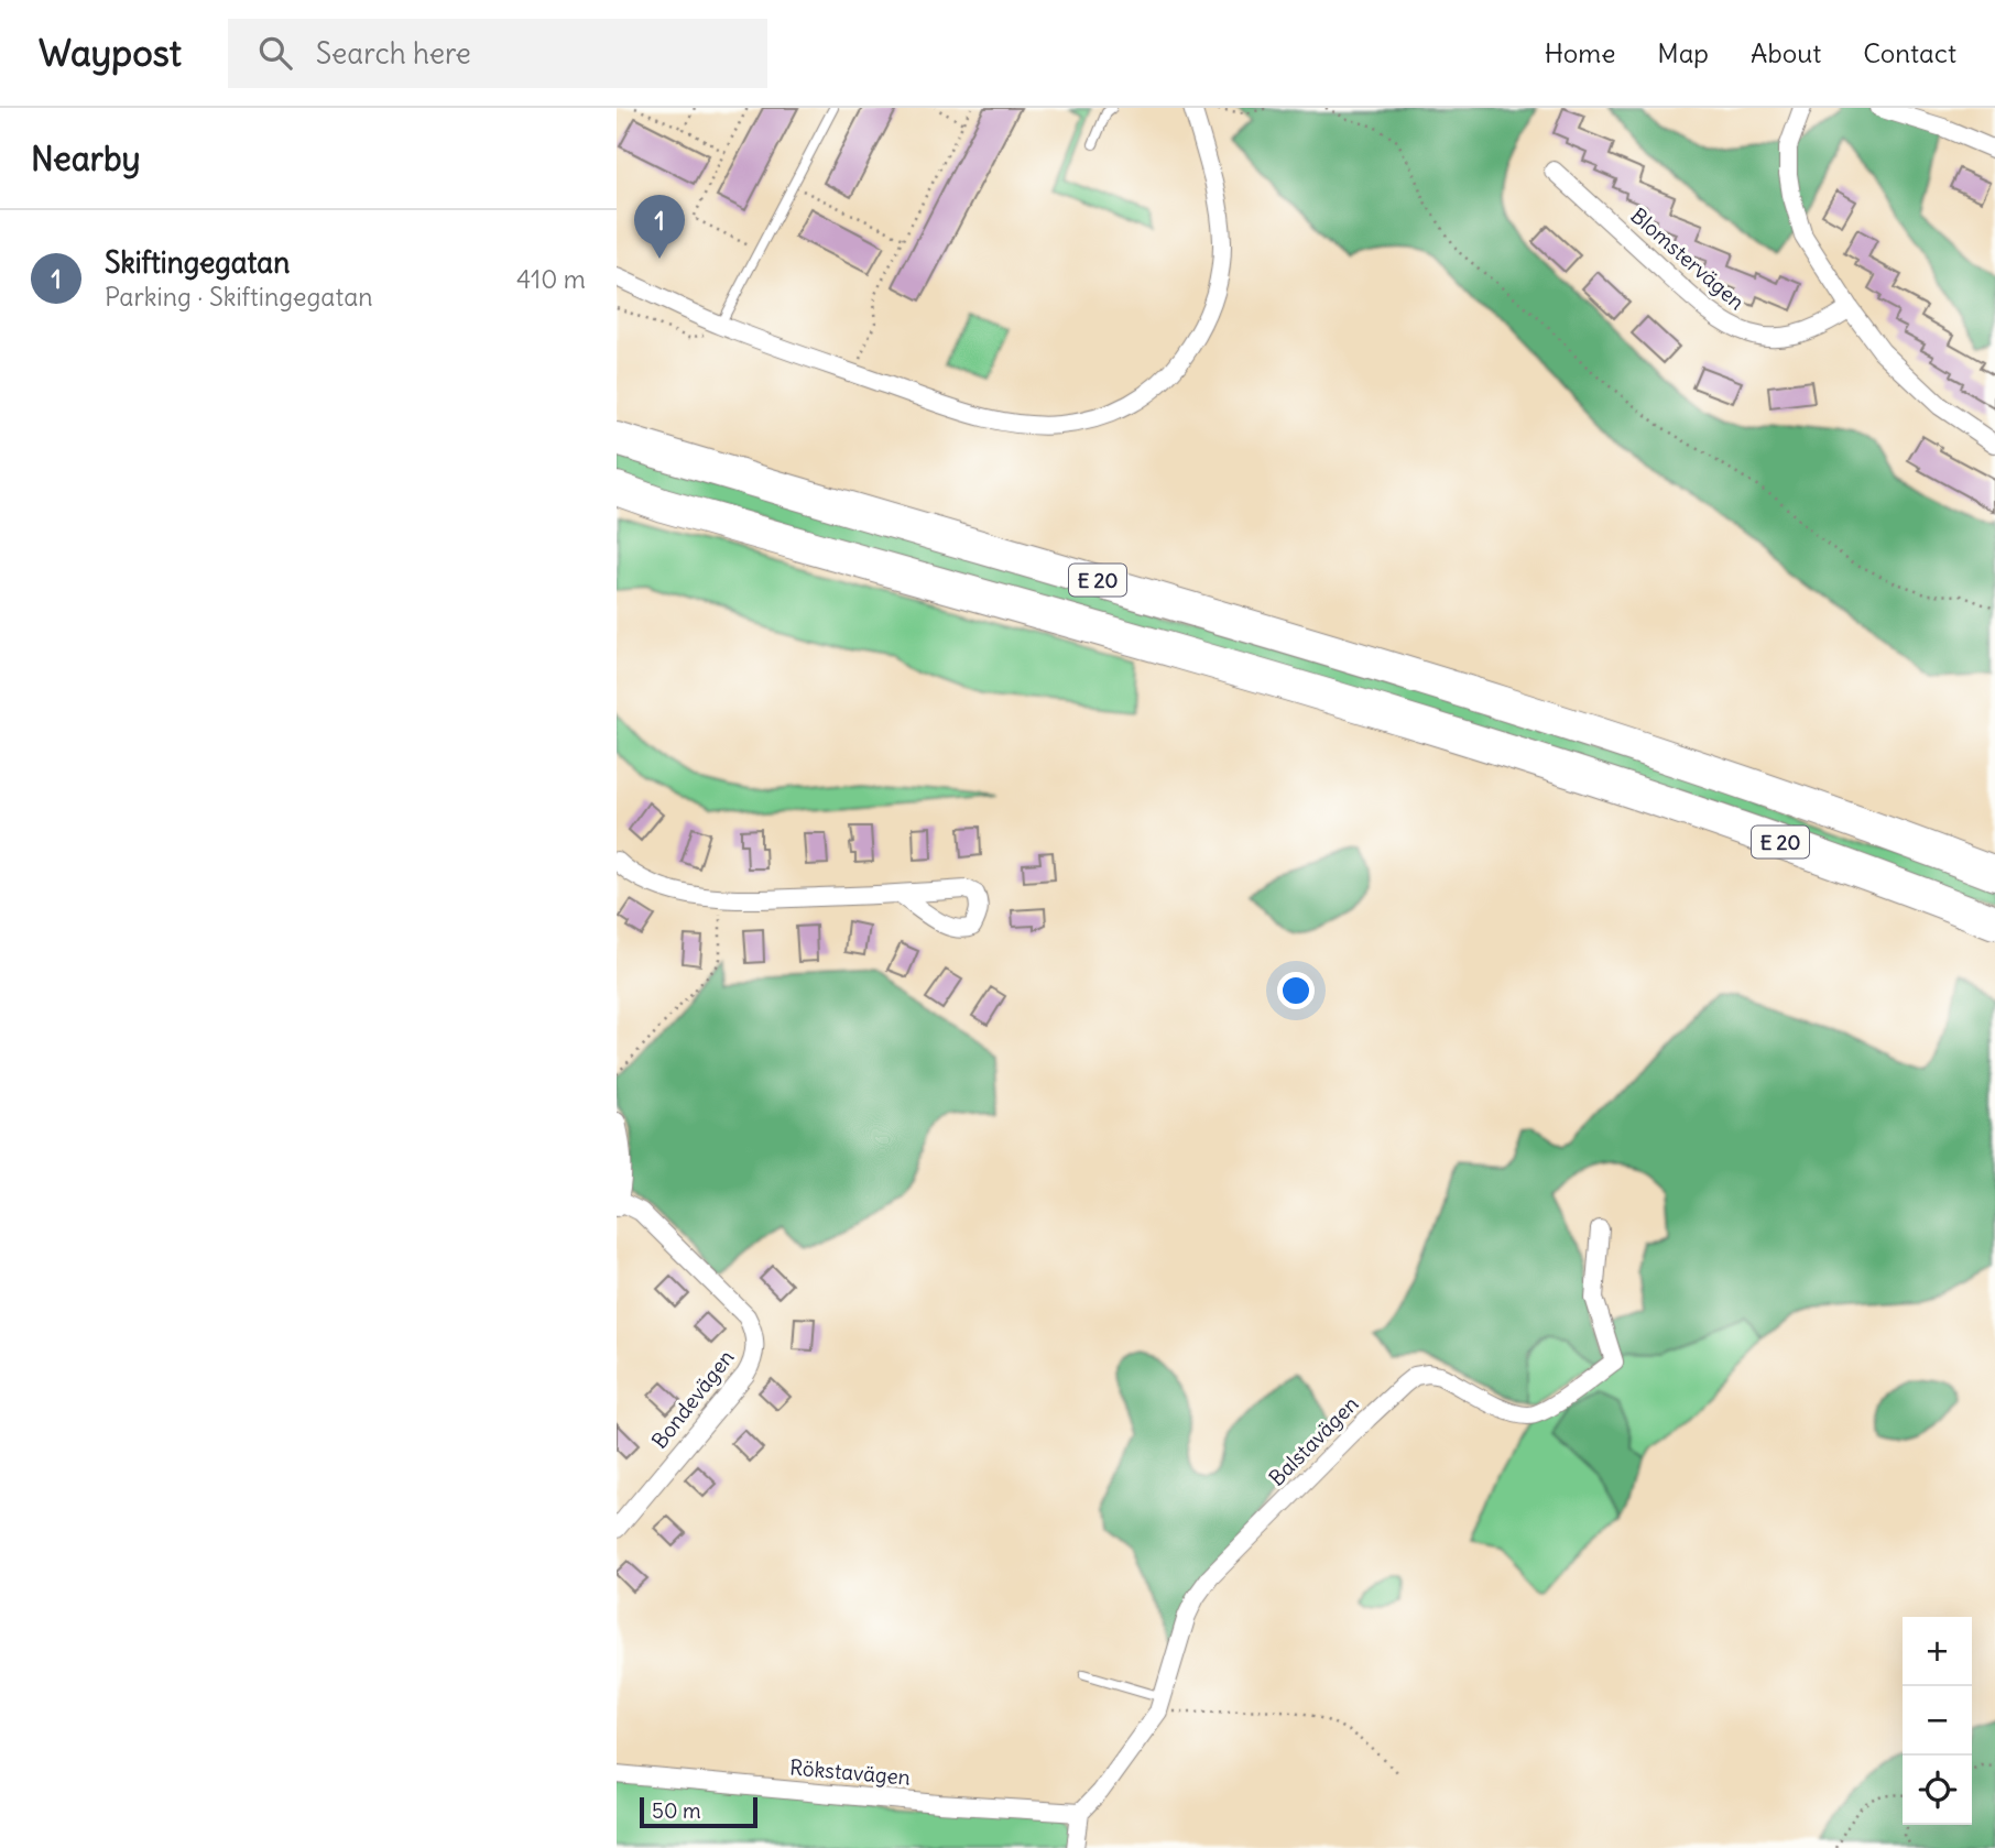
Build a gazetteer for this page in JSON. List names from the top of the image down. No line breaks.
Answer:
{"streets":{"highway":["E 20"],"street":["Blomstervägen","Bondevägen","Balstavägen","Rökstavägen"]},"crossings":[["Balstavägen","Rökstavägen"]],"scale_bar":"50 m","page":{"header":"Waypost","search":"Search here","nav":["Home","Map","About","Contact"],"heading":"Nearby","pins":"1","list":[{"mark":"1","name":"Skiftingegatan","note":"Parking · Skiftingegatan","value":"410 m"}],"map_buttons":["+","−"],"scale":"50 m"}}
